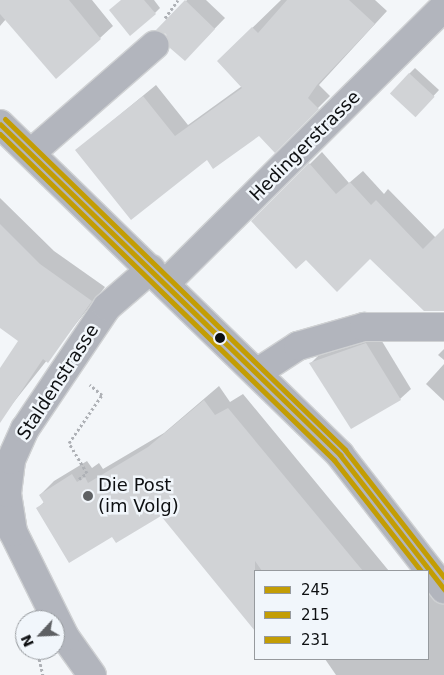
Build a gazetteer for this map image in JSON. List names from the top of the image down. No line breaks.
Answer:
{"streets":{"street":["Hedingerstrasse","Staldenstrasse"]},"crossings":[["Hedingerstrasse","Staldenstrasse"]],"places":["Die Post (im Volg)"],"lines":["transit line 231","transit line 245","transit line 215"],"legend":["245","215","231"],"north":"bottom left"}
